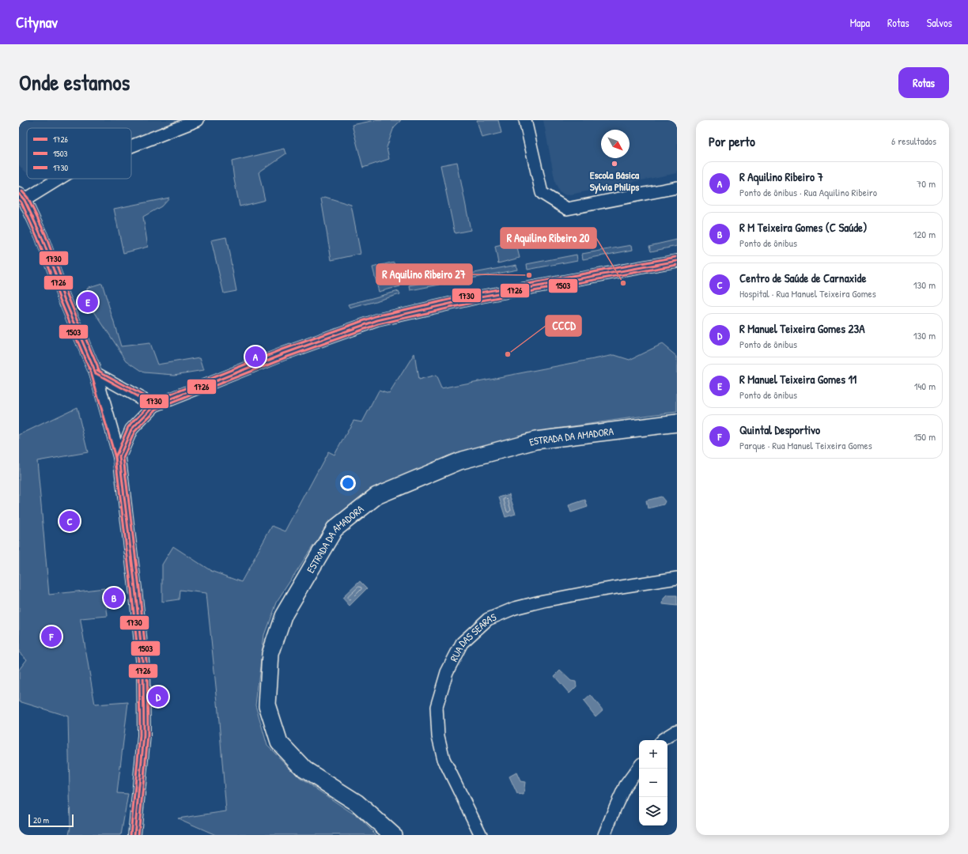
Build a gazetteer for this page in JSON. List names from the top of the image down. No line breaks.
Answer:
{"streets":{"street":["ESTRADA DA AMADORA","RUA DAS SEARAS"]},"places":["Escola Básica Sylvia Philips","R Aquilino Ribeiro 27","R Aquilino Ribeiro 20","CCCD"],"lines":["transit line 1730","transit line 1726","transit line 1503"],"legend":["1726","1503","1730"],"scale_bar":"20 m","north":"bottom right","page":{"header":"Citynav","nav":["Mapa","Rotas","Salvos"],"title":"Onde estamos","buttons":"Rotas","heading":["Por perto","6 resultados"],"list":[{"mark":"A","name":"R Aquilino Ribeiro 7","note":"Ponto de ônibus · Rua Aquilino Ribeiro","value":"70 m"},{"mark":"B","name":"R M Teixeira Gomes (C Saúde)","note":"Ponto de ônibus","value":"120 m"},{"mark":"C","name":"Centro de Saúde de Carnaxide","note":"Hospital · Rua Manuel Teixeira Gomes","value":"130 m"},{"mark":"D","name":"R Manuel Teixeira Gomes 23A","note":"Ponto de ônibus","value":"130 m"},{"mark":"E","name":"R Manuel Teixeira Gomes 11","note":"Ponto de ônibus","value":"140 m"},{"mark":"F","name":"Quintal Desportivo","note":"Parque · Rua Manuel Teixeira Gomes","value":"150 m"}],"pins":["E","A","C","B","F","D"],"map_buttons":["+","−"],"scale":"20 m"}}
